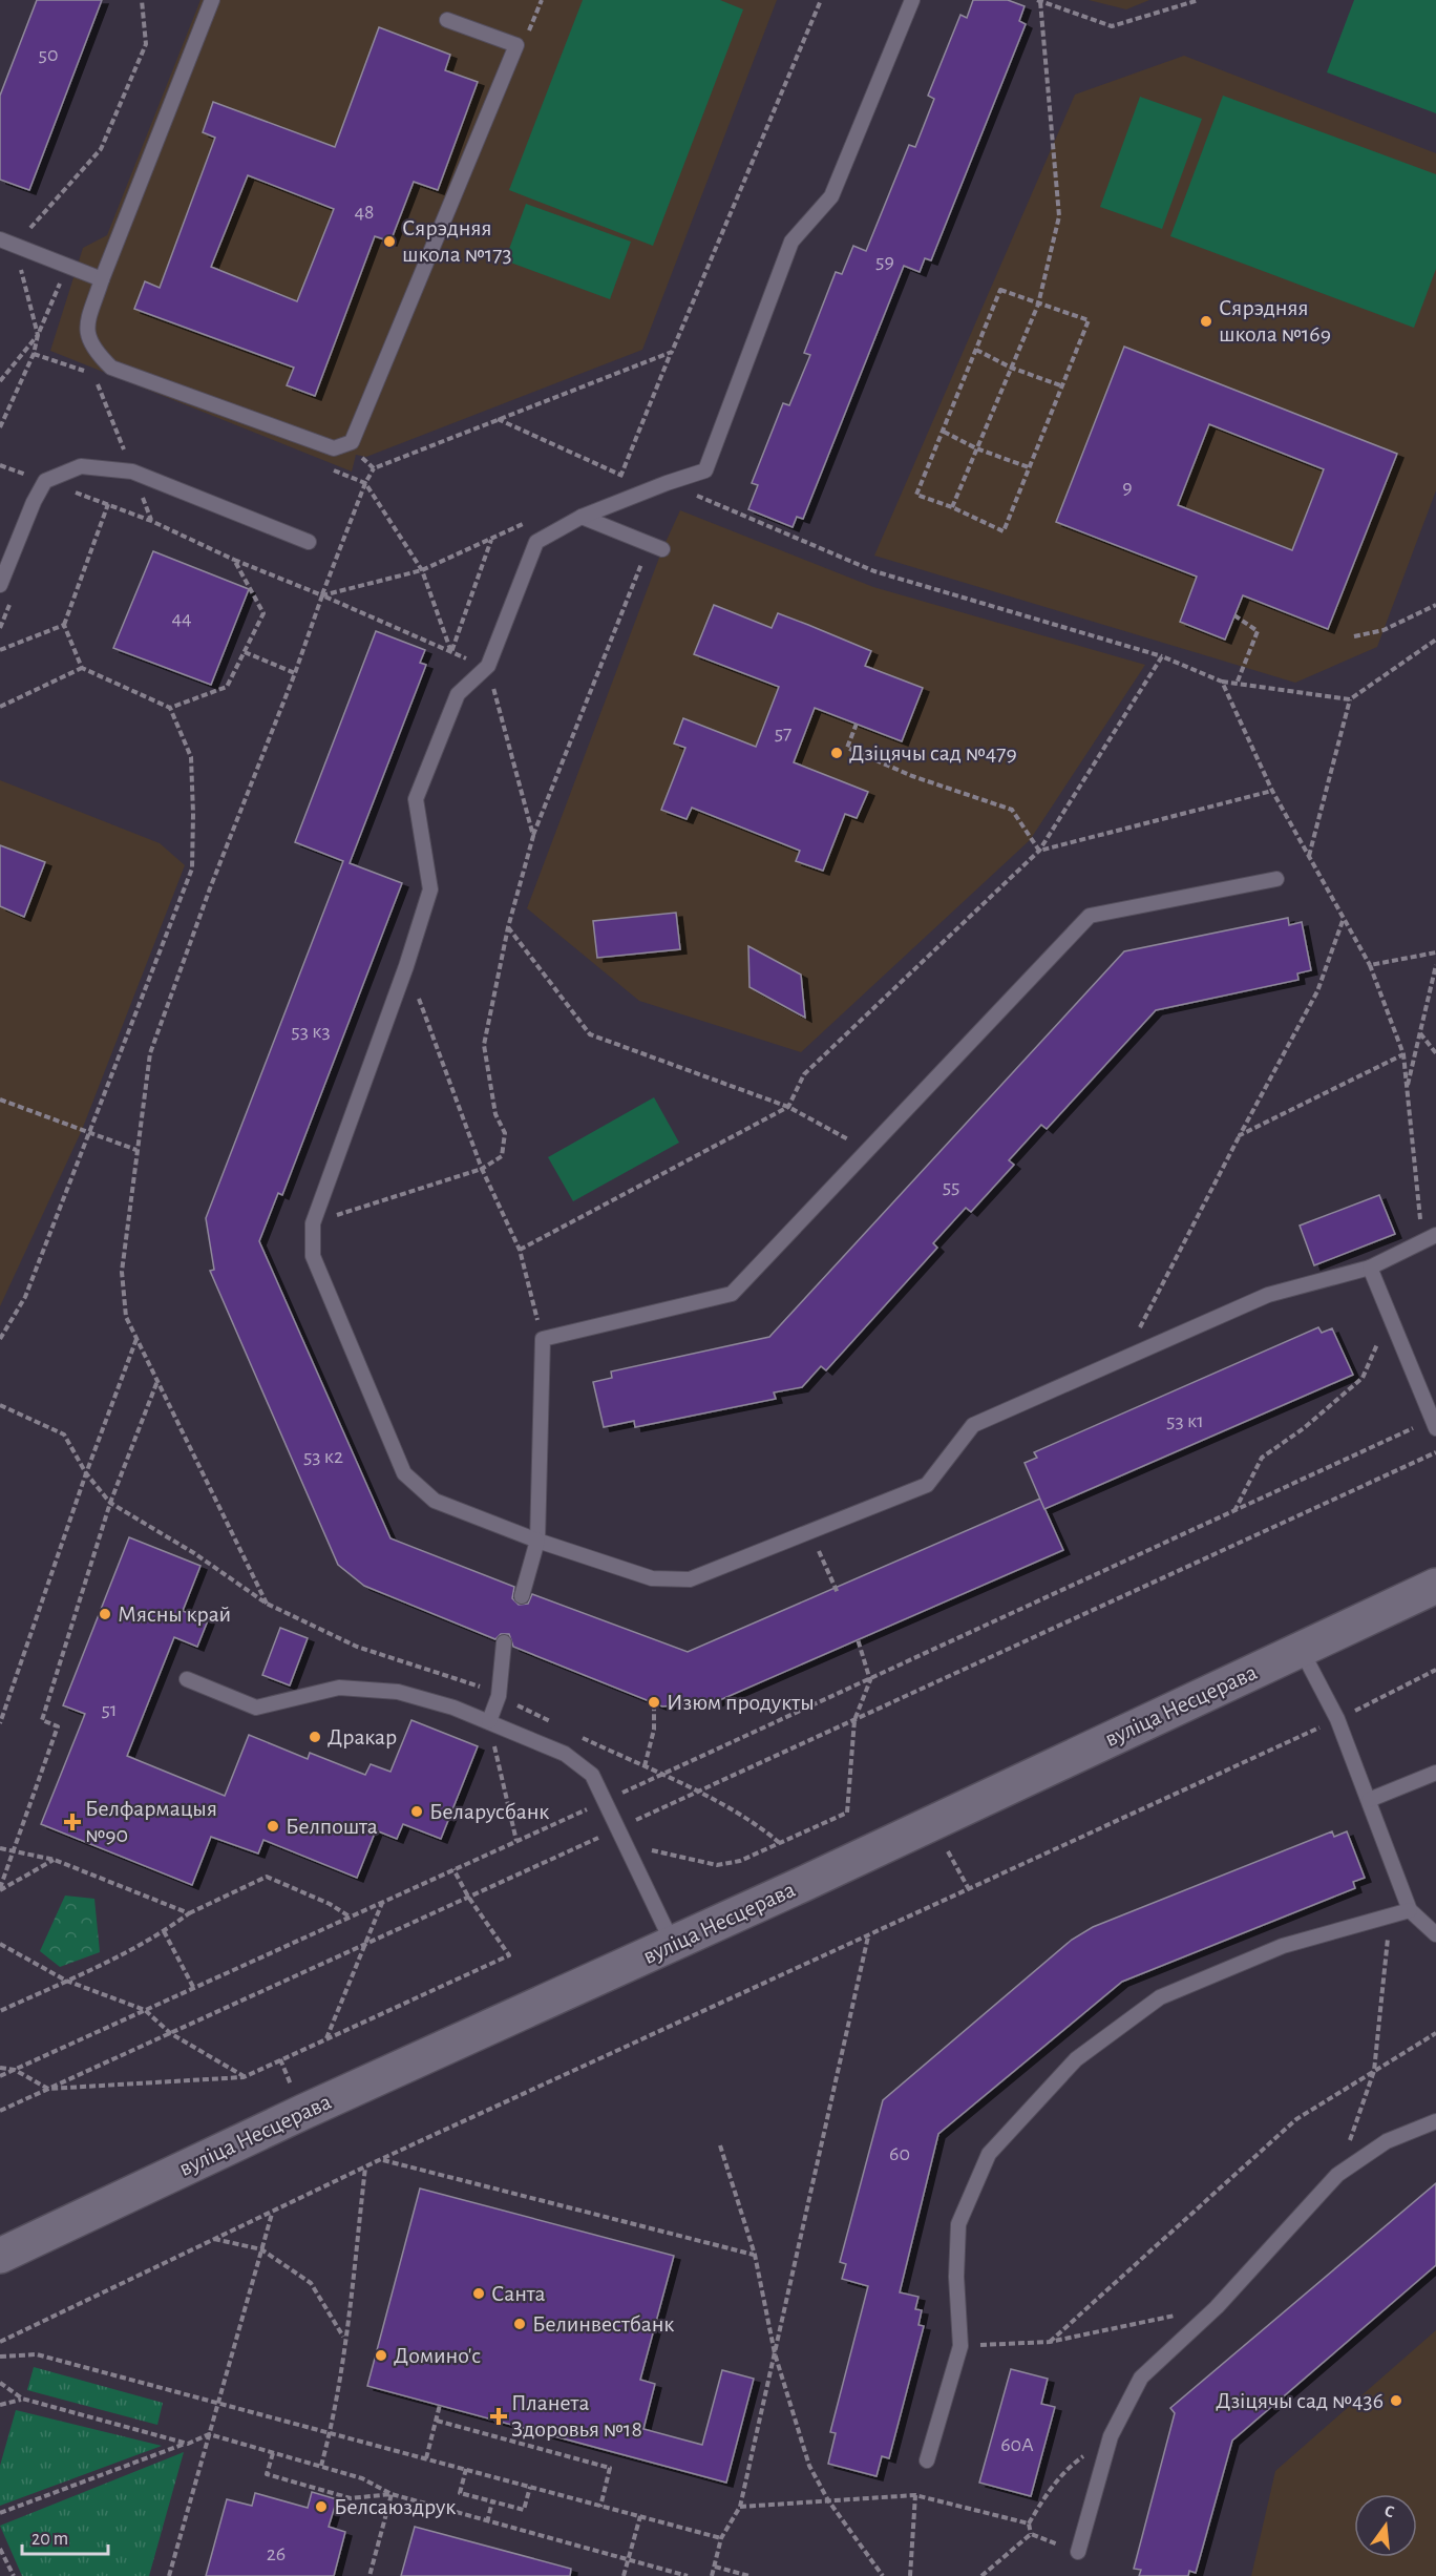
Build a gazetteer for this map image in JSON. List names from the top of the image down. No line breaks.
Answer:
{"streets":{"main road":["вуліца Несцерава"]},"places":{"other":["Сярэдняя школа №173","Сярэдняя школа №169","Дзіцячы сад №479","Мясны край","Изюм продукты","Дракар","Беларусбанк","Белпошта","Санта","Белинвестбанк","Домино'c","Дзіцячы сад №436","Белсаюздрук"],"health":["Белфармацыя №90","Планета Здоровья №18"]},"house_numbers":["50","48","59","9","44","57","53 к3","55","53 к1","53 к2","51","60","60А","26"],"scale_bar":"20 m","north":"top"}
